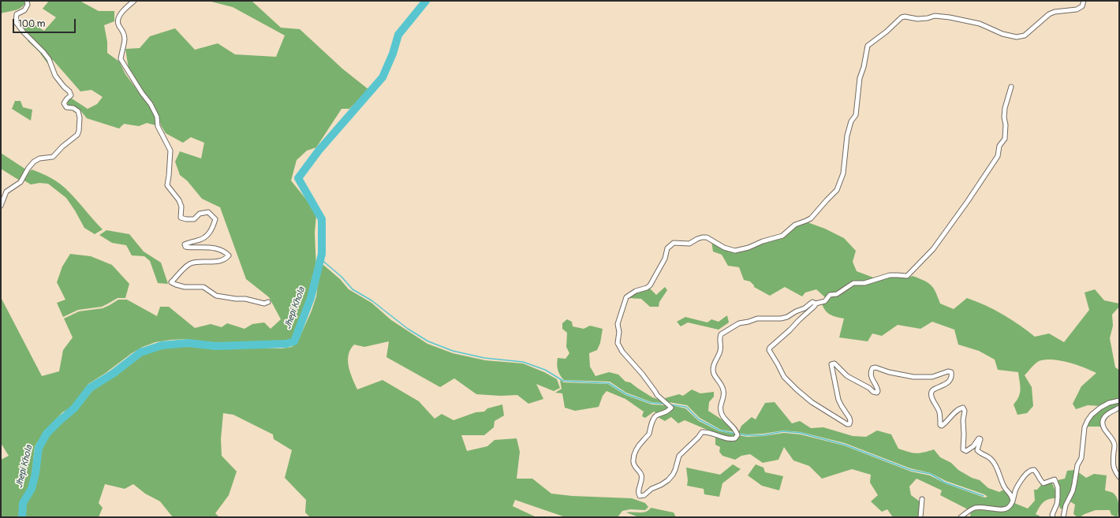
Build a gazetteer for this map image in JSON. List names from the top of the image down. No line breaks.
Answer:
{"water":["Jhepi Khola"],"scale_bar":"100 m"}
